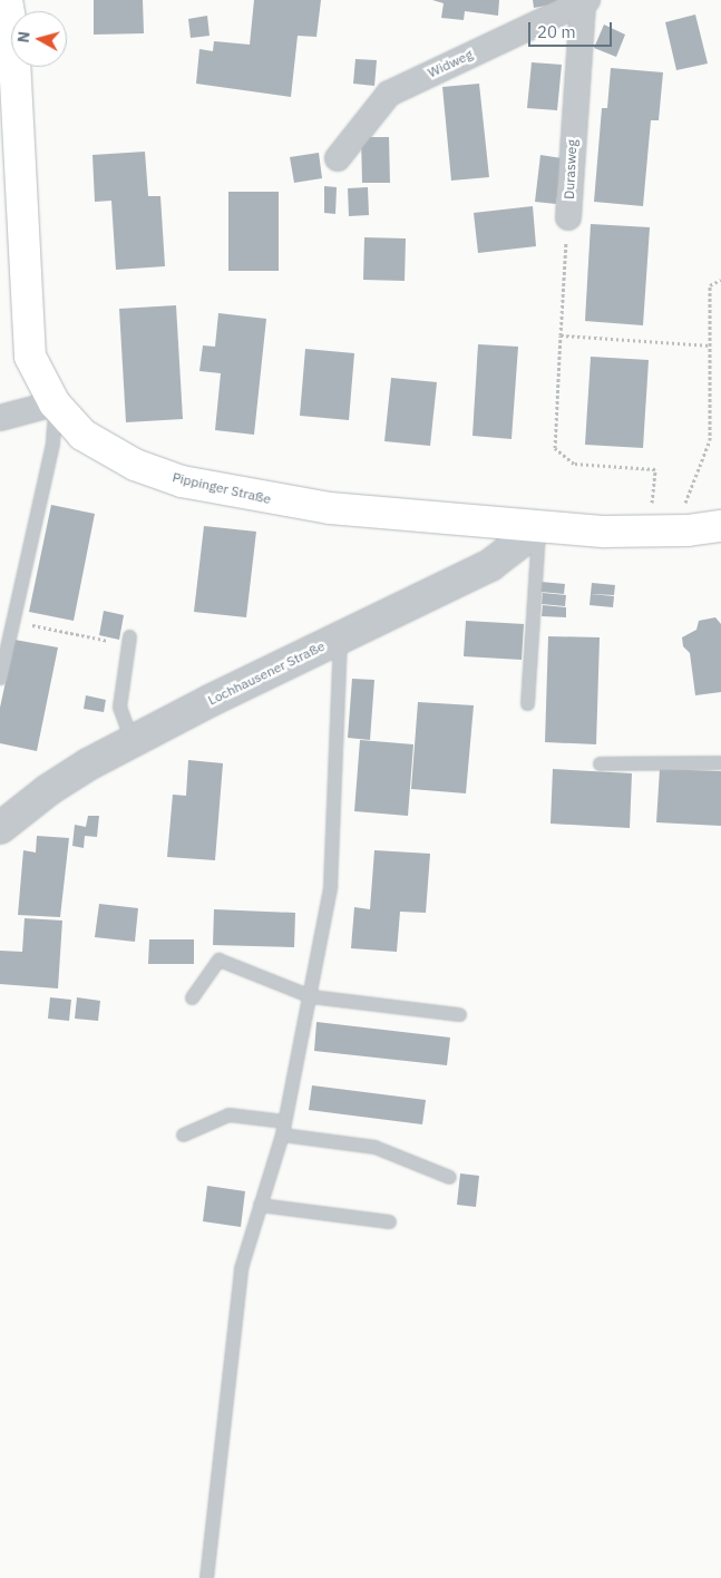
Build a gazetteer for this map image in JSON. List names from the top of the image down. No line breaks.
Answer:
{"streets":{"main road":["Pippinger Straße"],"street":["Widweg","Durasweg","Lochhausener Straße"]},"crossings":[["Widweg","Durasweg"],["Pippinger Straße","Lochhausener Straße"]],"scale_bar":"20 m","north":"left"}
